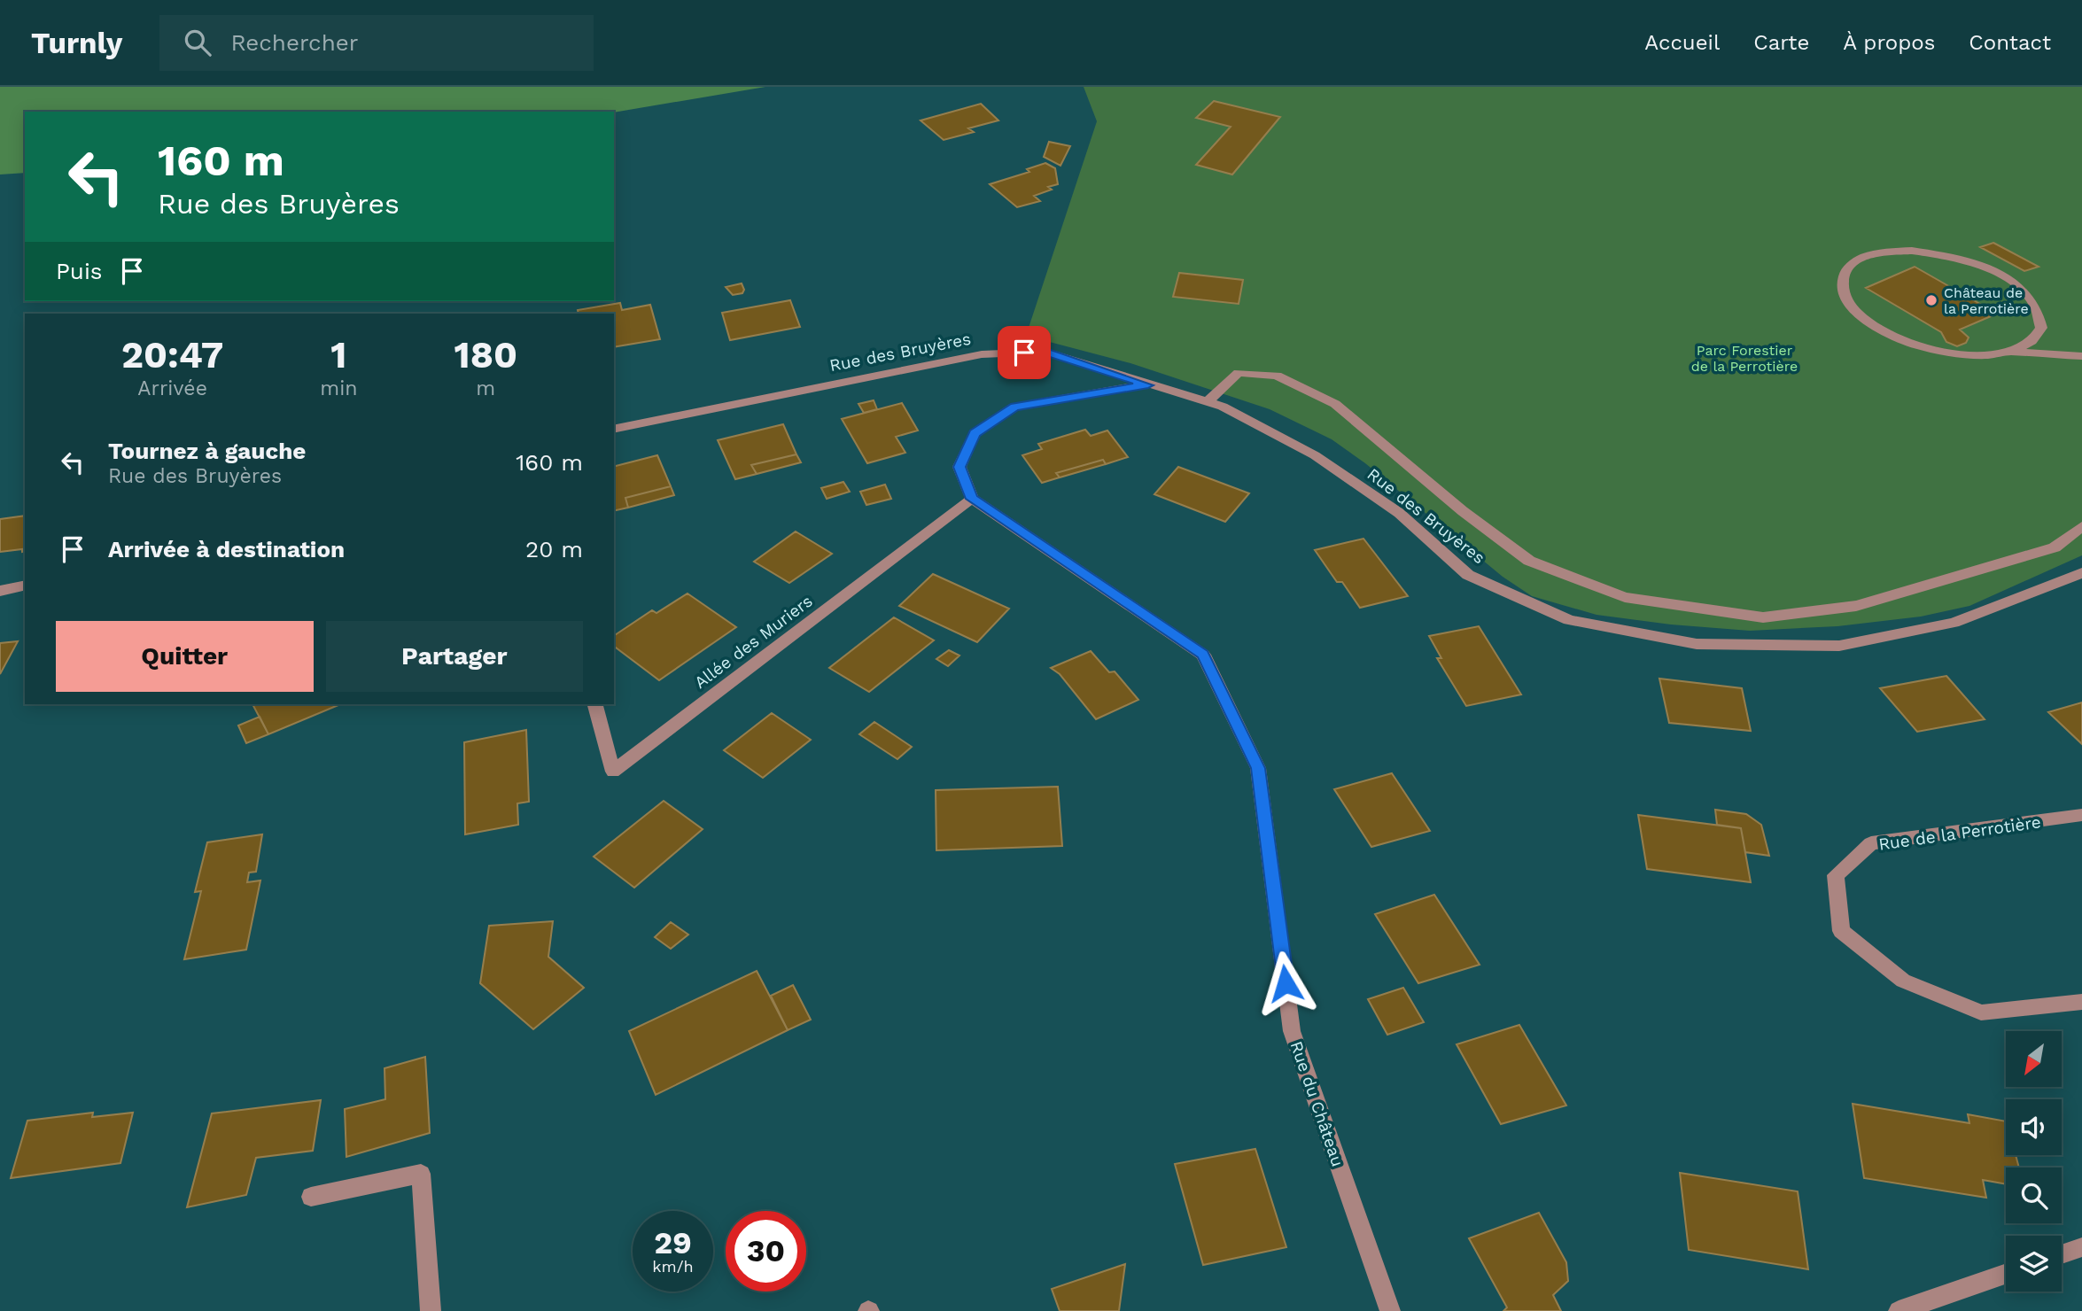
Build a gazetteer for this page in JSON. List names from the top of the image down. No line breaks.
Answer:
{"streets":{"street":["Rue des Bruyères","Allée des Muriers","Rue de la Perrotière","Rue du Château"]},"crossings":[["Allée des Muriers","Rue du Château"]],"parks":["Parc Forestier de la Perrotière"],"places":["Château de la Perrotière"],"north":"bottom left","page":{"header":"Turnly","search":"Rechercher","nav":["Accueil","Carte","À propos","Contact"],"turn":["160 m","Rue des Bruyères"],"then":"Puis","eta":["20:47","Arrivée","1","min","180","m"],"list":[{"name":"Tournez à gauche","note":"Rue des Bruyères","value":"160 m"},{"name":"Arrivée à destination","value":"20 m"}],"buttons":["Quitter","Partager"],"speed":"29 km/h","limit":"30"}}
